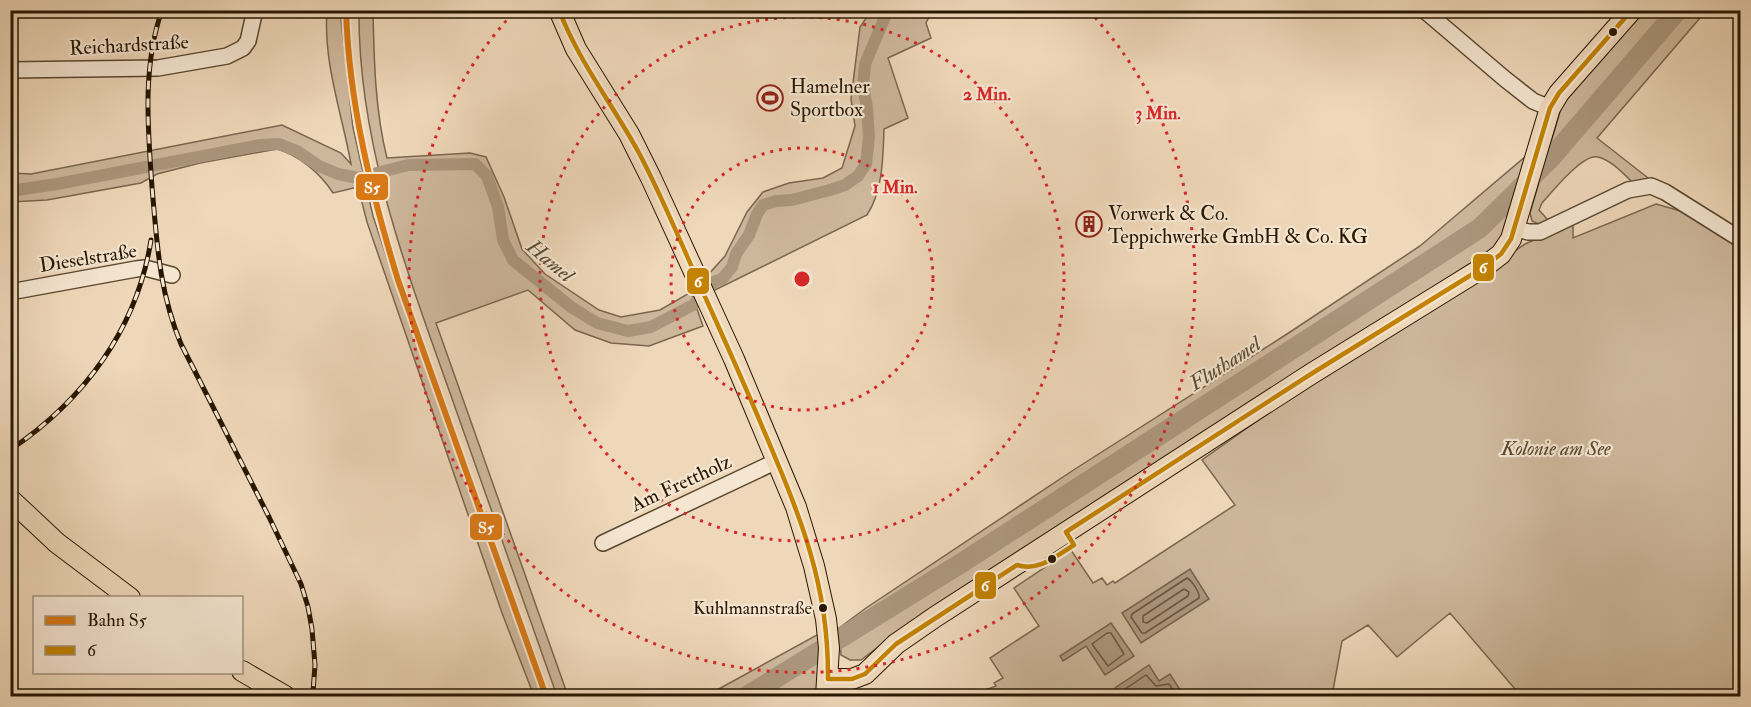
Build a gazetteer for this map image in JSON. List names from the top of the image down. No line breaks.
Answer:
{"streets":{"street":["Reichardstraße","Dieselstraße","Am Frettholz"]},"water":["Hamel","Fluthamel"],"parks":["Kolonie am See"],"places":{"sports":["Hamelner Sportbox"],"building":["Vorwerk & Co. Teppichwerke GmbH & Co. KG"],"other":["Kuhlmannstraße"]},"lines":["rail line S5","transit line 6"],"legend":["Bahn S5","6"],"rings":["2 Min.","3 Min.","1 Min."]}
